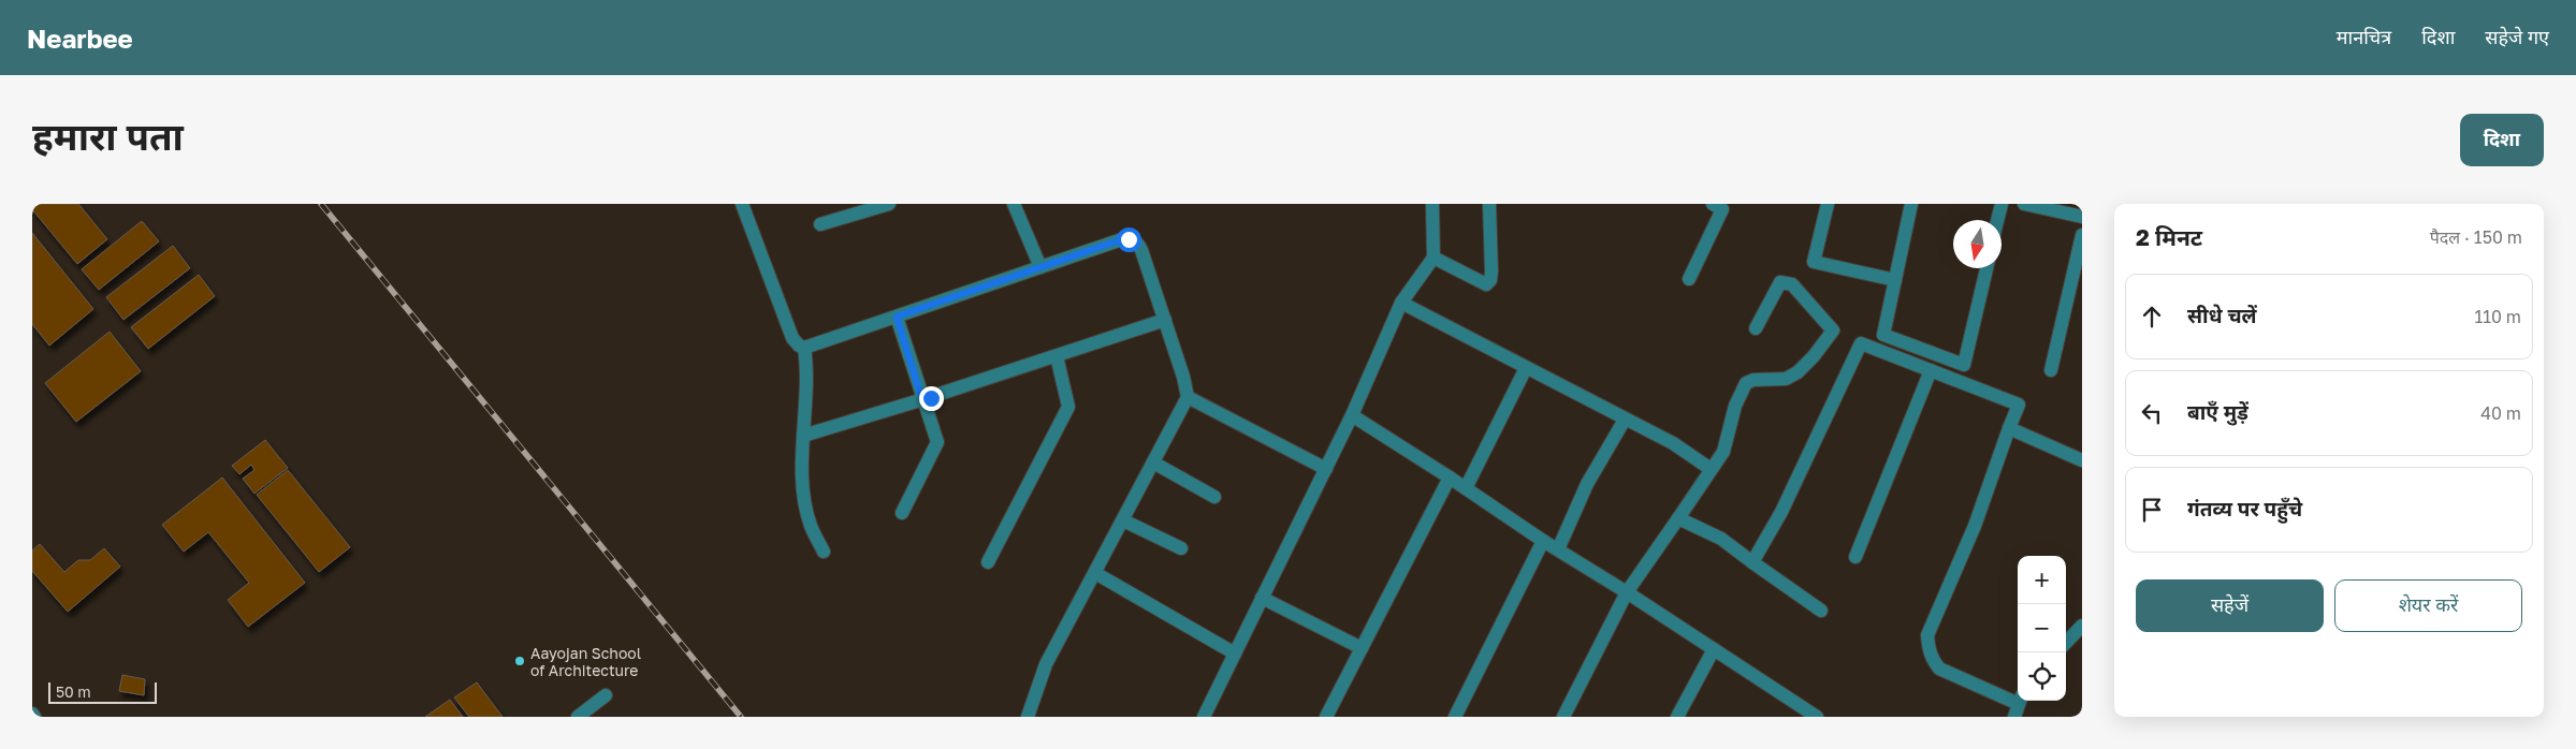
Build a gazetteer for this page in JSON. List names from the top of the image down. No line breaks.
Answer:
{"places":["Aayojan School of Architecture"],"scale_bar":"50 m","north":"bottom","page":{"header":"Nearbee","nav":["मानचित्र","दिशा","सहेजे गए"],"title":"हमारा पता","buttons":["दिशा",["सहेजें","शेयर करें"]],"heading":["2 मिनट","पैदल · 150 m"],"list":[["सीधे चलें","110 m"],["बाएँ मुड़ें","40 m"],"गंतव्य पर पहुँचे"],"map_buttons":["+","−"],"scale":"50 m"}}
